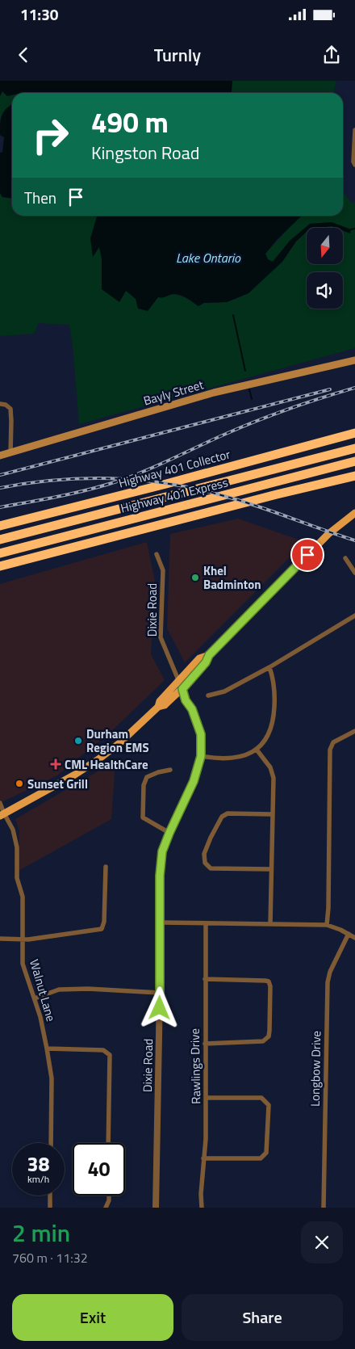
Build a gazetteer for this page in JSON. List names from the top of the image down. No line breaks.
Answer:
{"streets":{"highway":["Highway 401 Collector","Highway 401 Express"],"main road":["Bayly Street"],"street":["Dixie Road","Walnut Lane","Rawlings Drive","Longbow Drive"]},"water":["Lake Ontario"],"places":{"other":["Khel Badminton","Durham Region EMS","Sunset Grill"],"health":["CML HealthCare"]},"north":"bottom","page":{"status":"11:30","header":"Turnly","turn":["490 m","Kingston Road"],"then":"Then","speed":"38 km/h","limit":"40","heading":["2 min","760 m · 11:32"],"buttons":["Exit","Share"]}}
